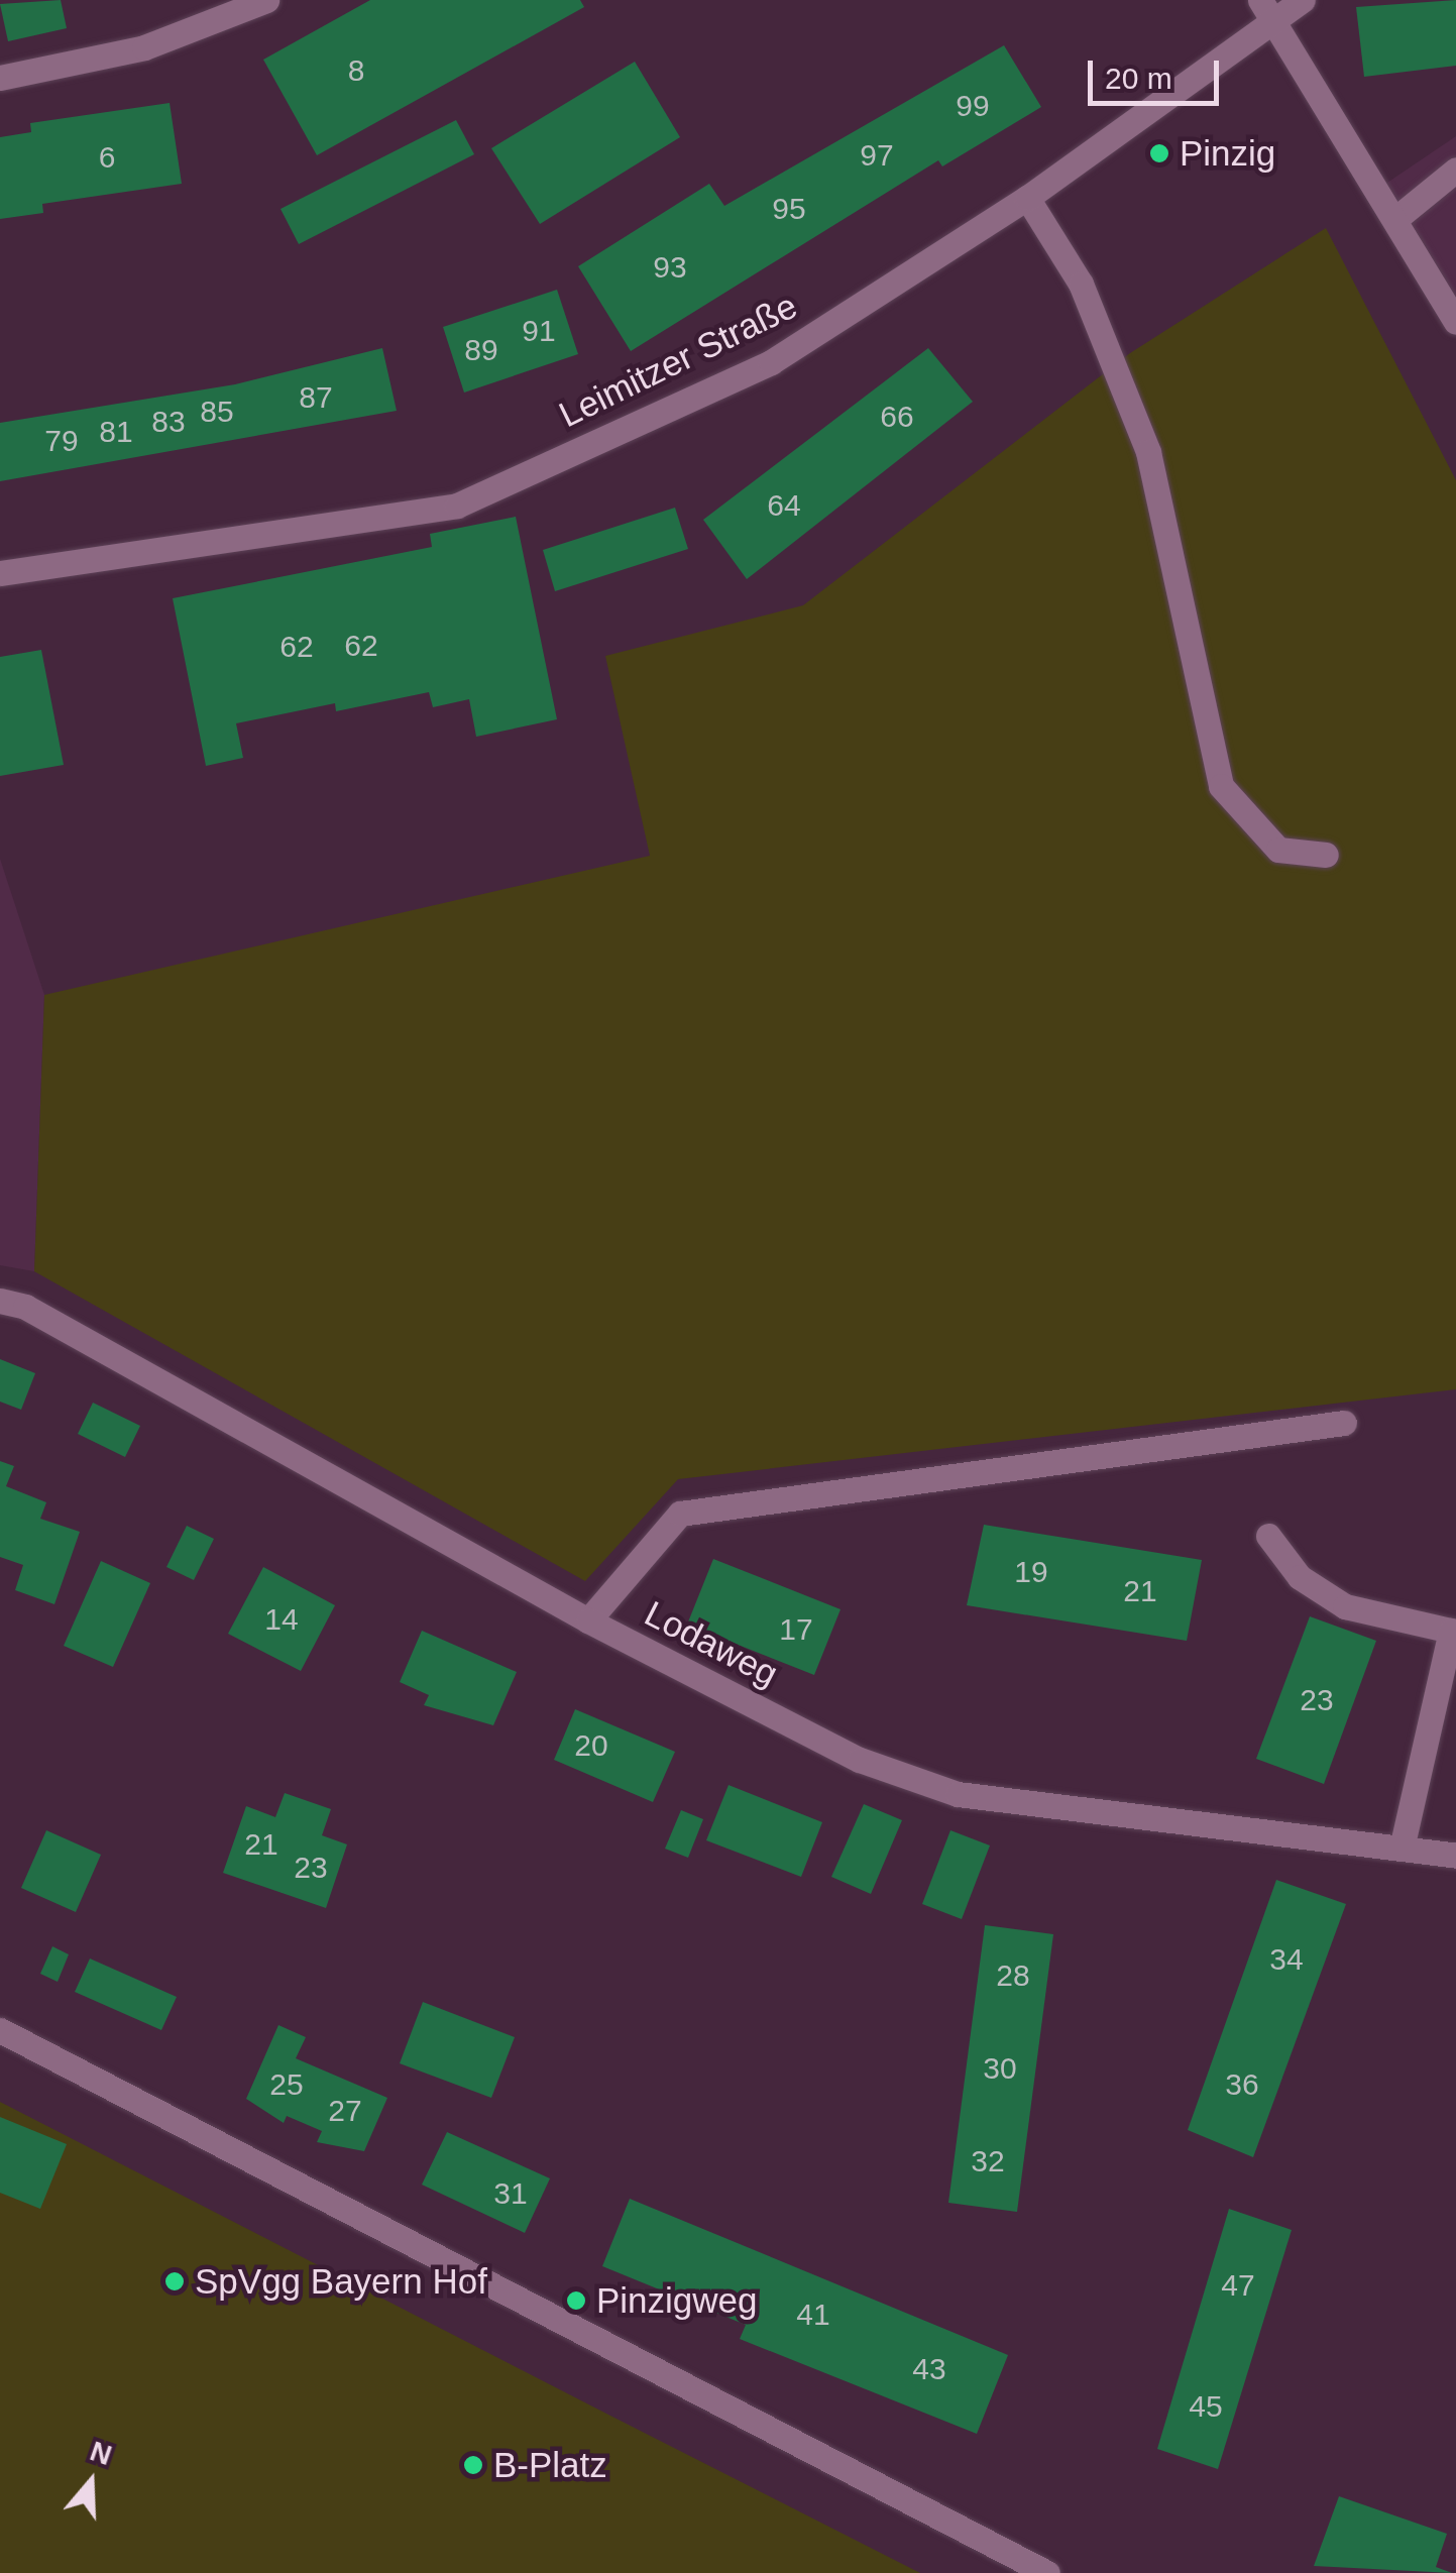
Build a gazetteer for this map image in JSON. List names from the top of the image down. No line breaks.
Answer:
{"streets":{"street":["Leimitzer Straße","Lodaweg"]},"places":["Pinzig","SpVgg Bayern Hof","Pinzigweg","B-Platz"],"house_numbers":["8","99","97","6","95","93","91","89","87","85","66","83","81","79","64","62","62","19","21","14","17","23","20","21","23","34","28","30","25","36","27","32","31","47","41","43","45"],"scale_bar":"20 m","north":"top"}
